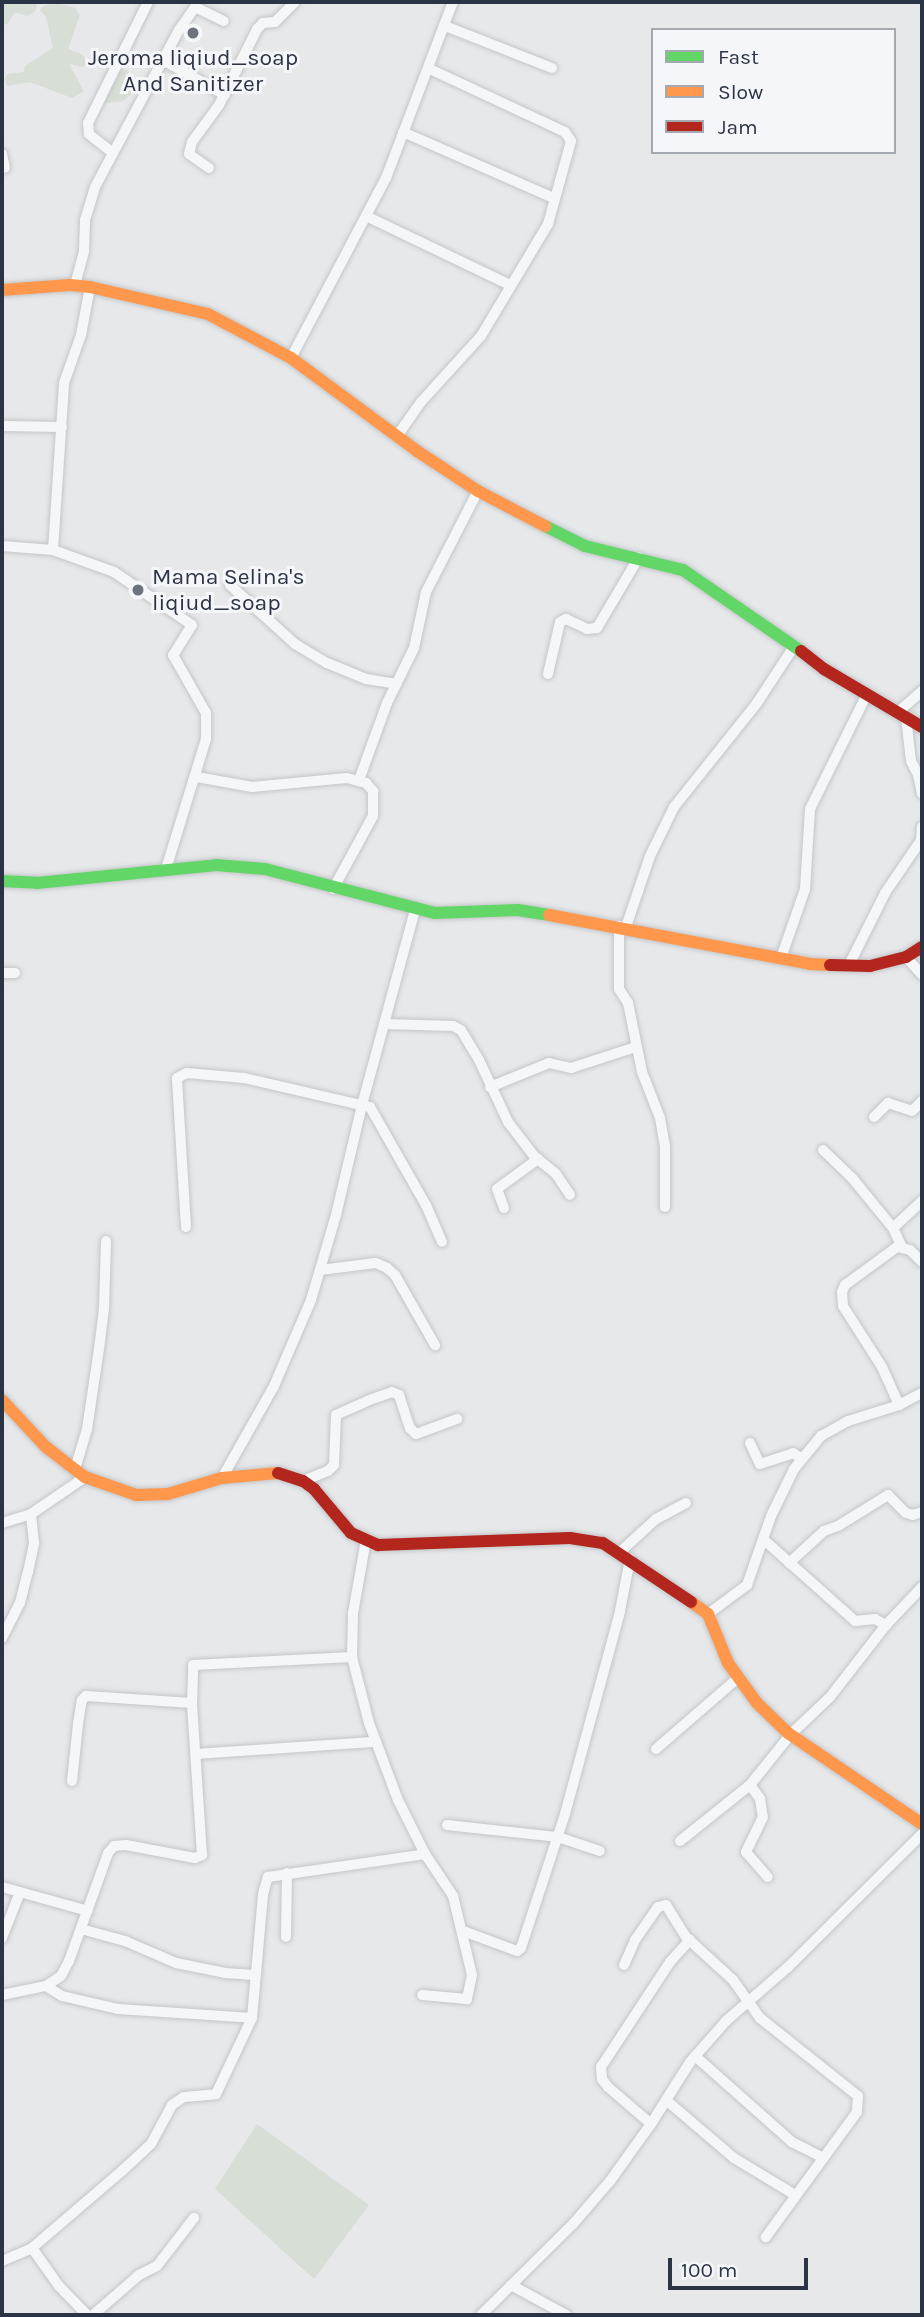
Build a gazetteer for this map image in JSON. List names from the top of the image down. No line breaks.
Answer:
{"places":["Jeroma liqiud_soap And Sanitizer","Mama Selina's liqiud_soap"],"legend":["Fast","Slow","Jam"],"scale_bar":"100 m"}
